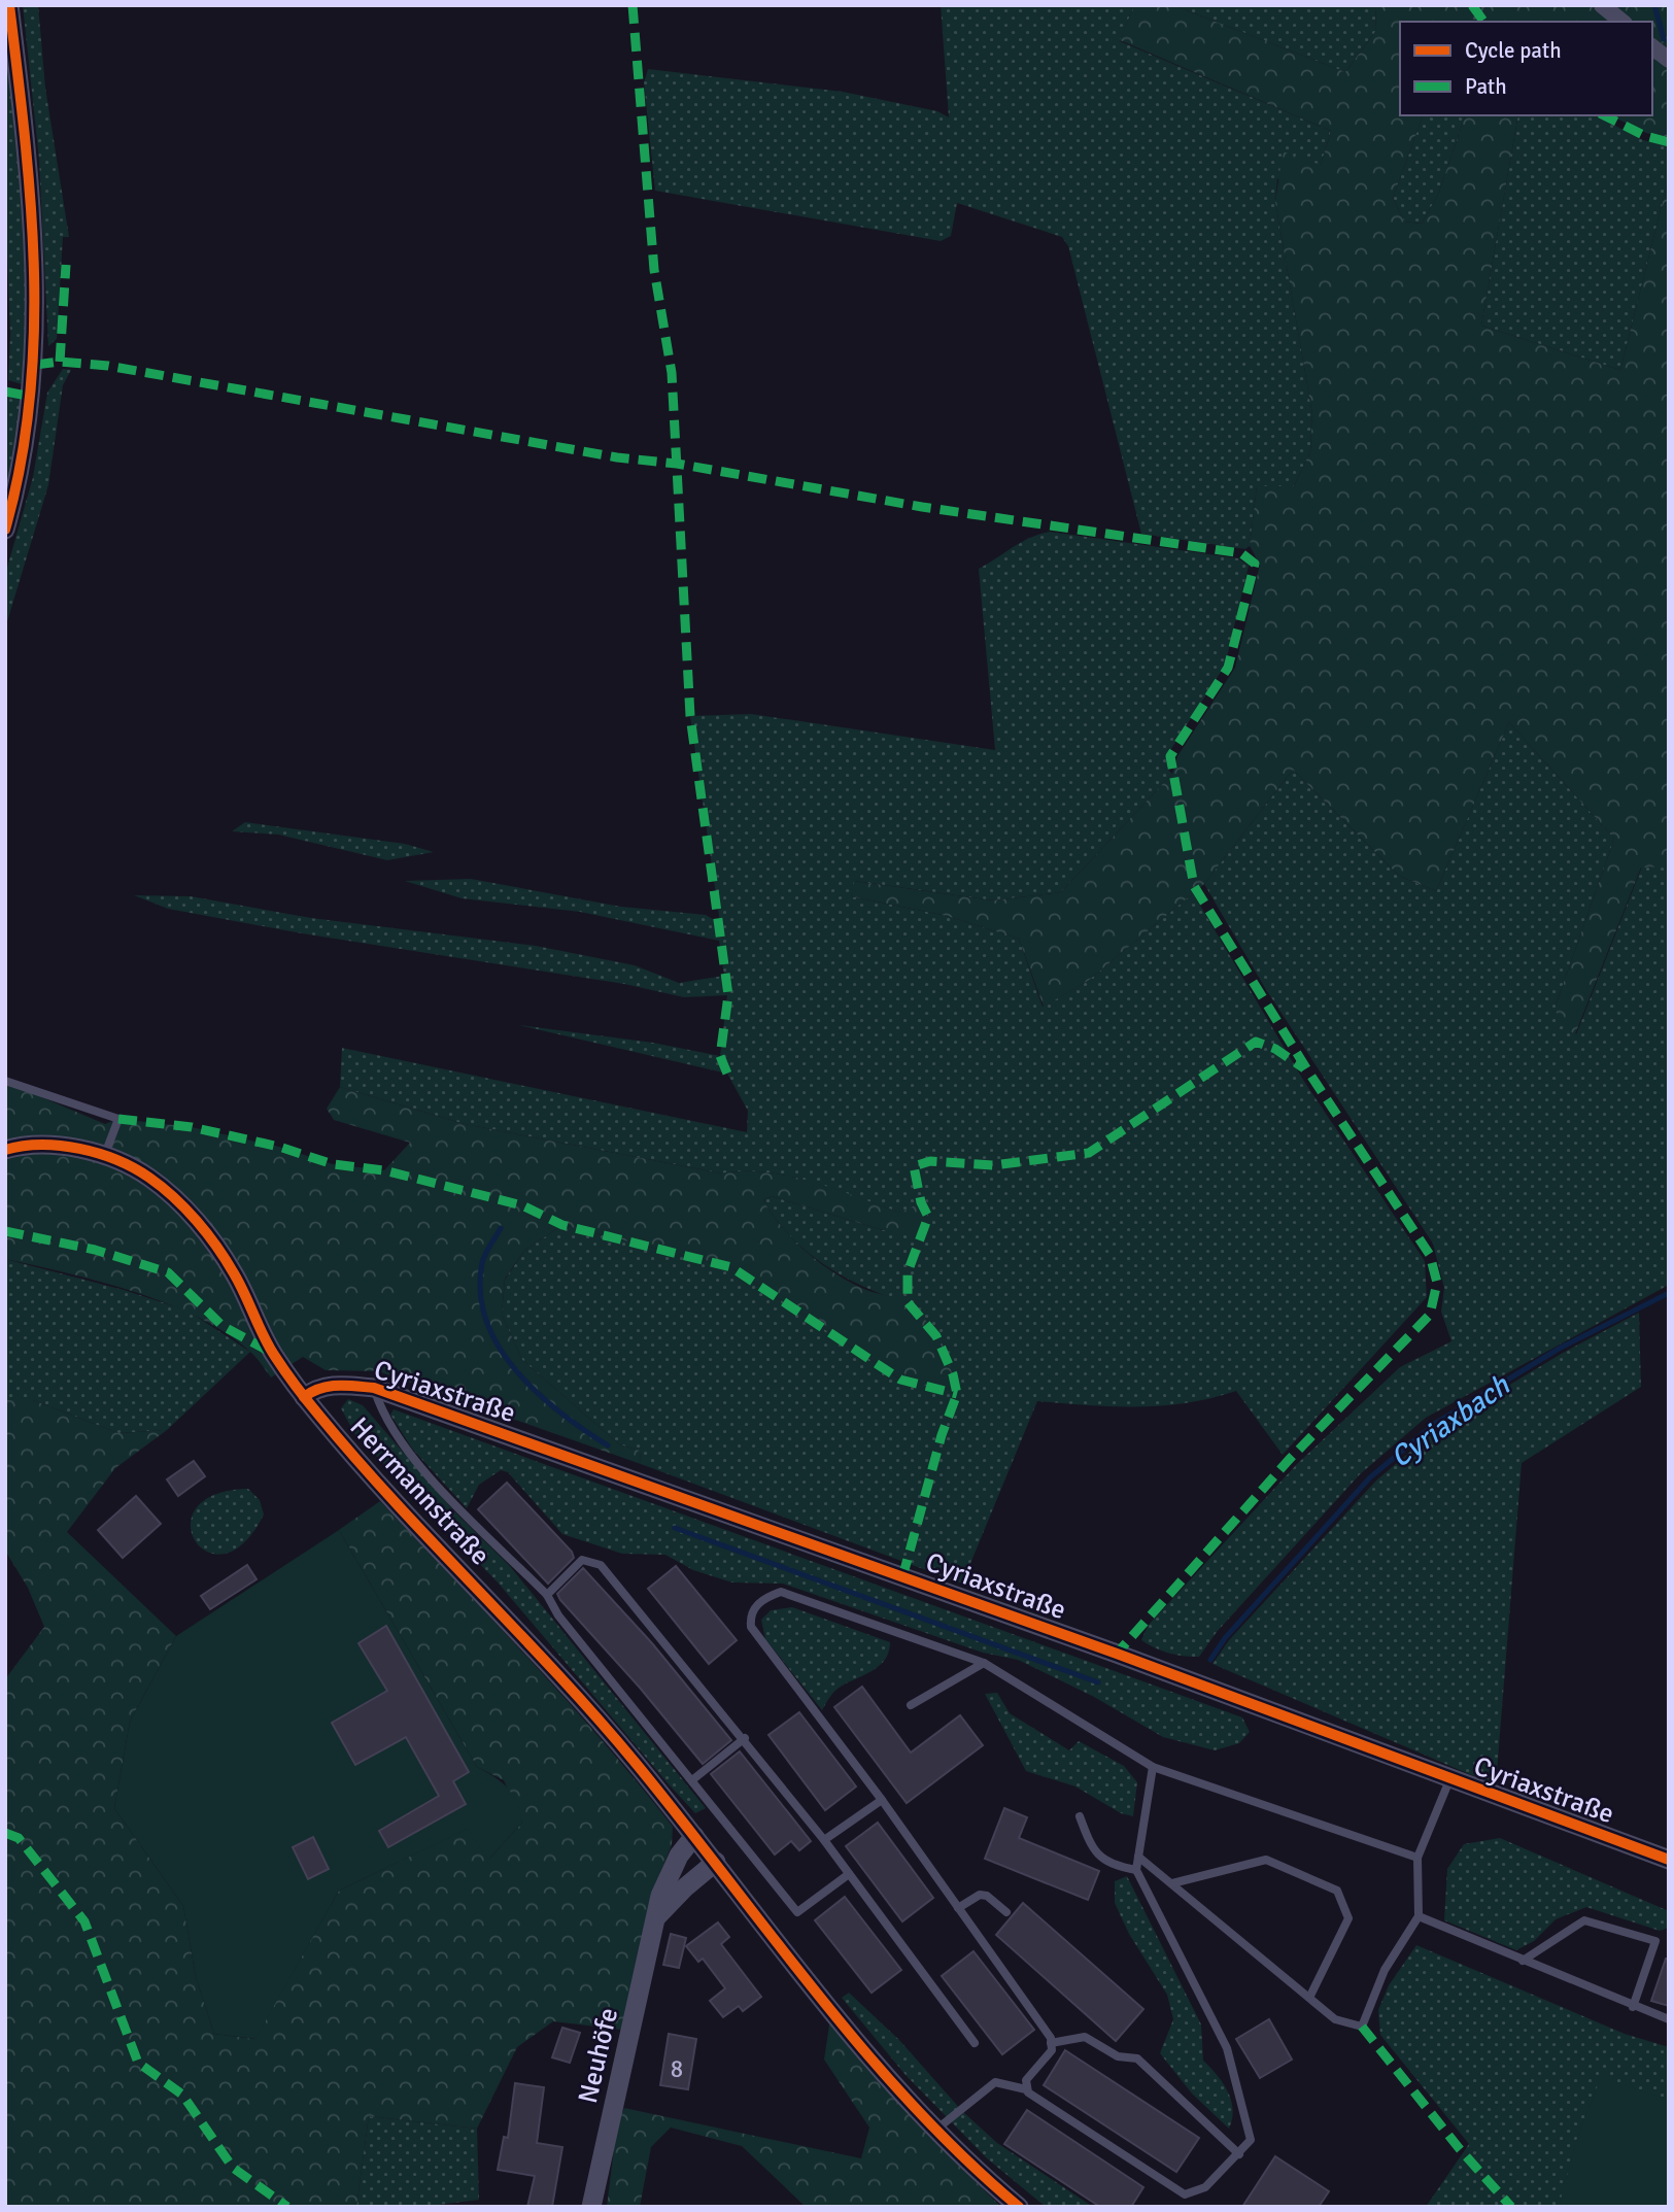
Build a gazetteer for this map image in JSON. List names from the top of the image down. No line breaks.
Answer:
{"streets":{"street":["Cyriaxstraße","Herrmannstraße","Neuhöfe"]},"crossings":[["Cyriaxstraße","Herrmannstraße"],["Herrmannstraße","Neuhöfe"]],"water":["Cyriaxbach"],"house_numbers":["8"],"legend":["Cycle path","Path"]}
